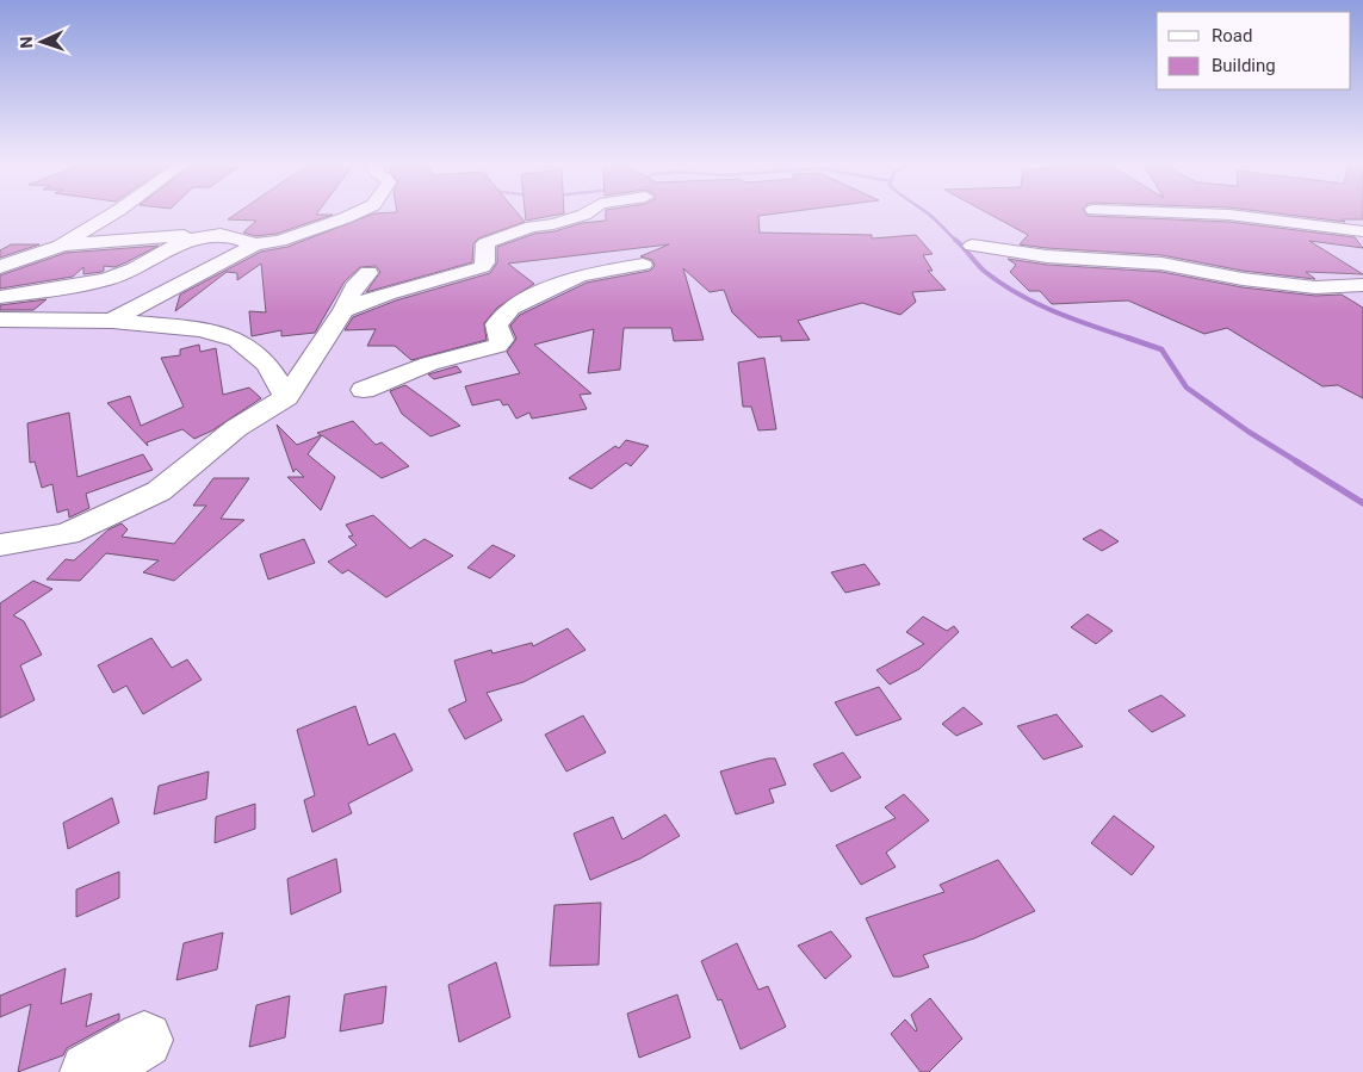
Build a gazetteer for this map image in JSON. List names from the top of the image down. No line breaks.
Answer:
{"legend":["Road","Building"],"north":"left"}
